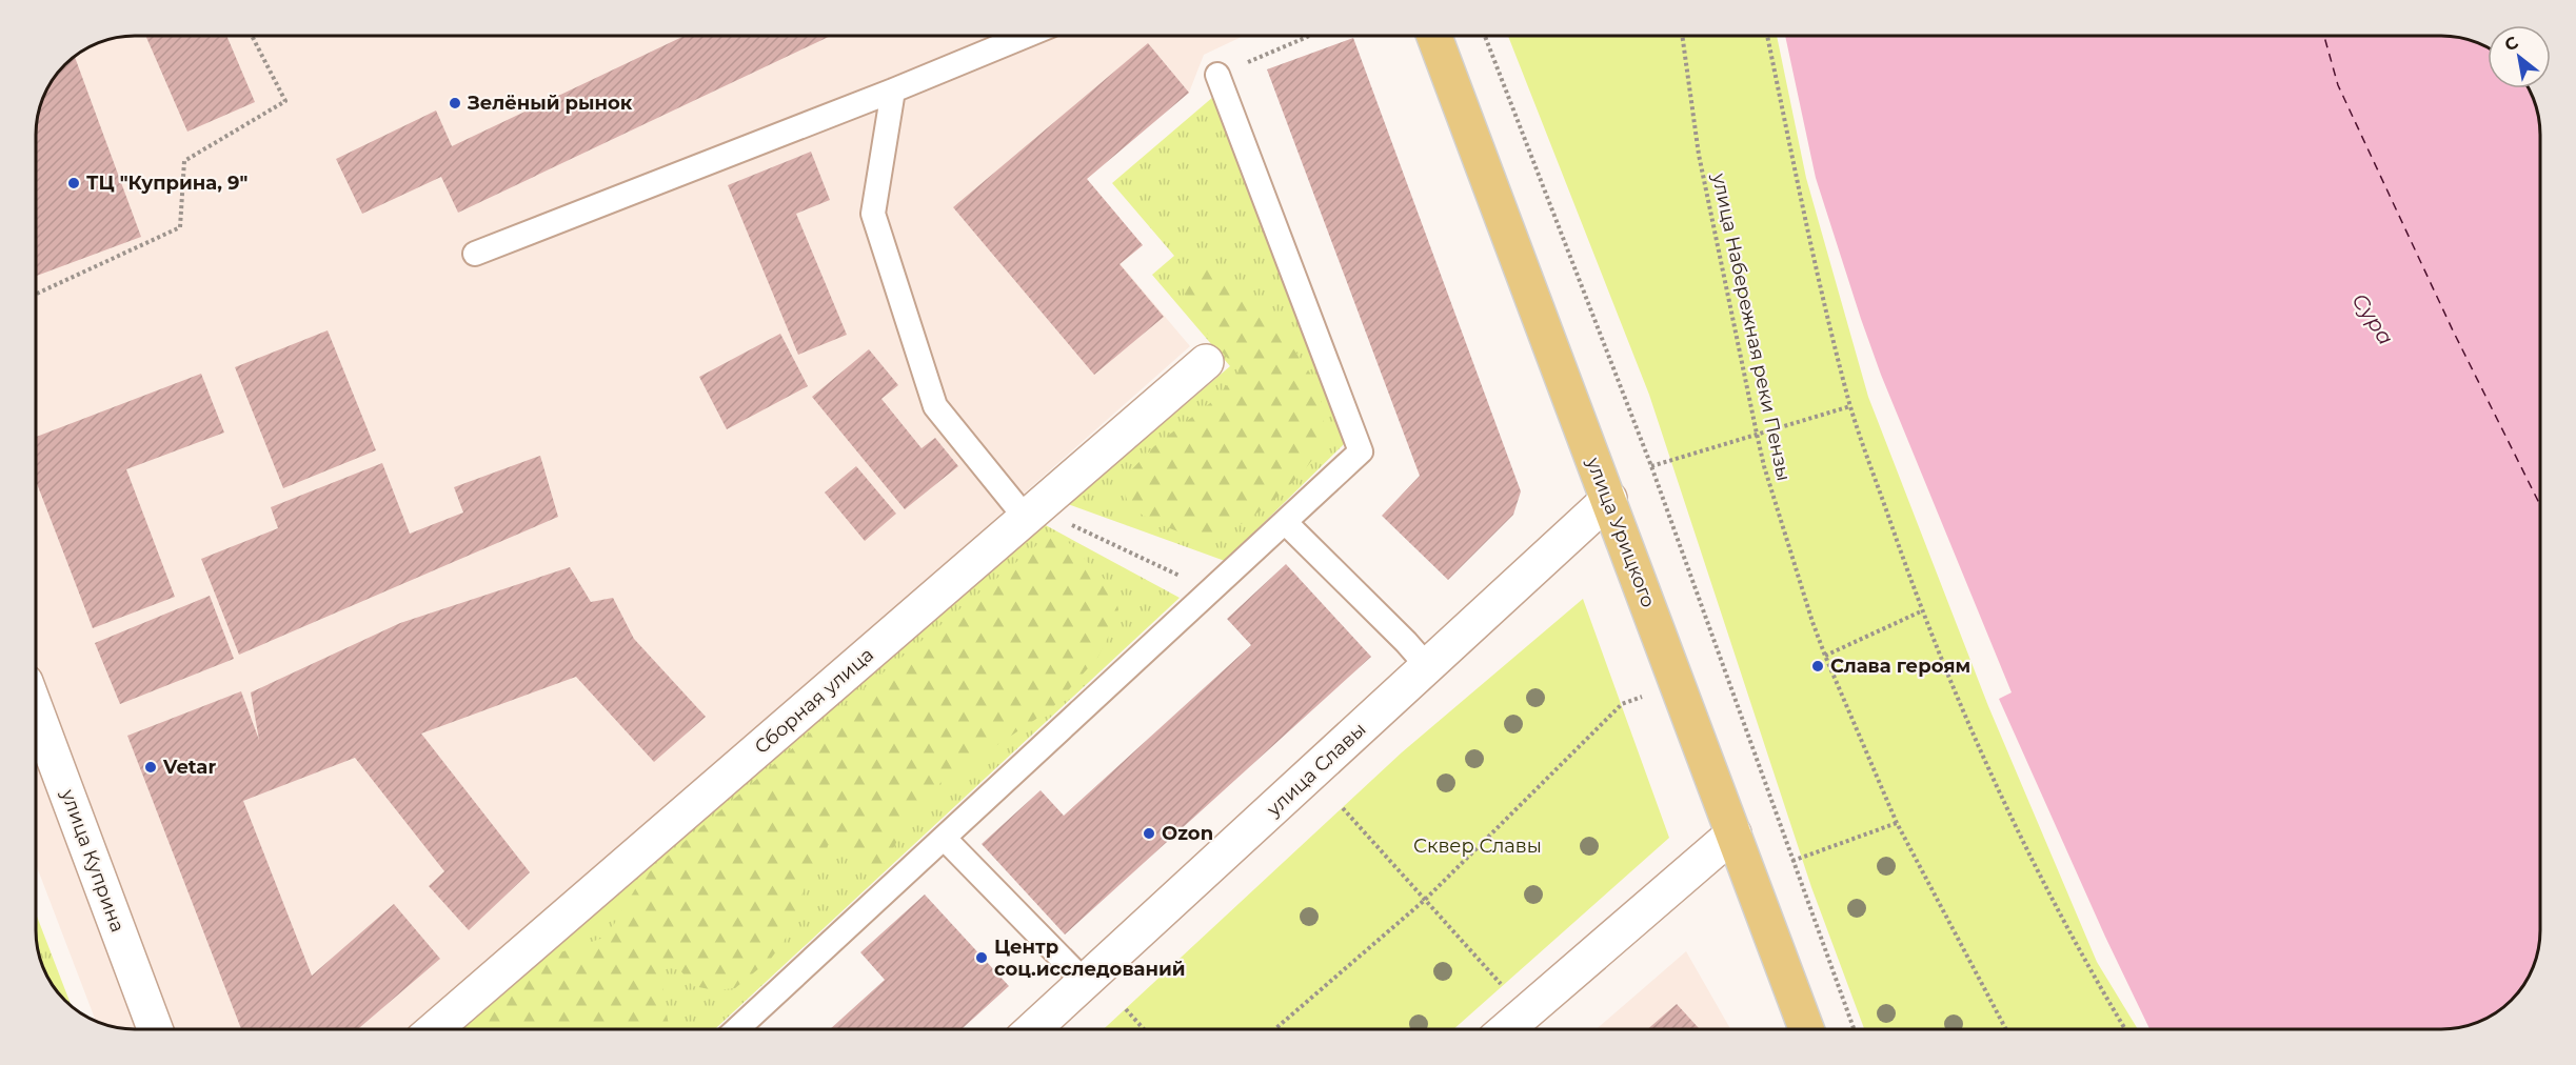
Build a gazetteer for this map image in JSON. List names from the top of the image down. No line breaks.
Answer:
{"streets":{"main road":["улица Урицкого"],"street":["Сборная улица","улица Славы","улица Куприна"],"path":["улица Набережная реки Пензы"]},"crossings":[["улица Урицкого","улица Славы"]],"water":["Сура"],"parks":["Сквер Славы"],"places":["Зелёный рынок","ТЦ \"Куприна, 9\"","Слава героям","Vetar","Ozon","Центр соц.исследований"],"north":"top left"}
